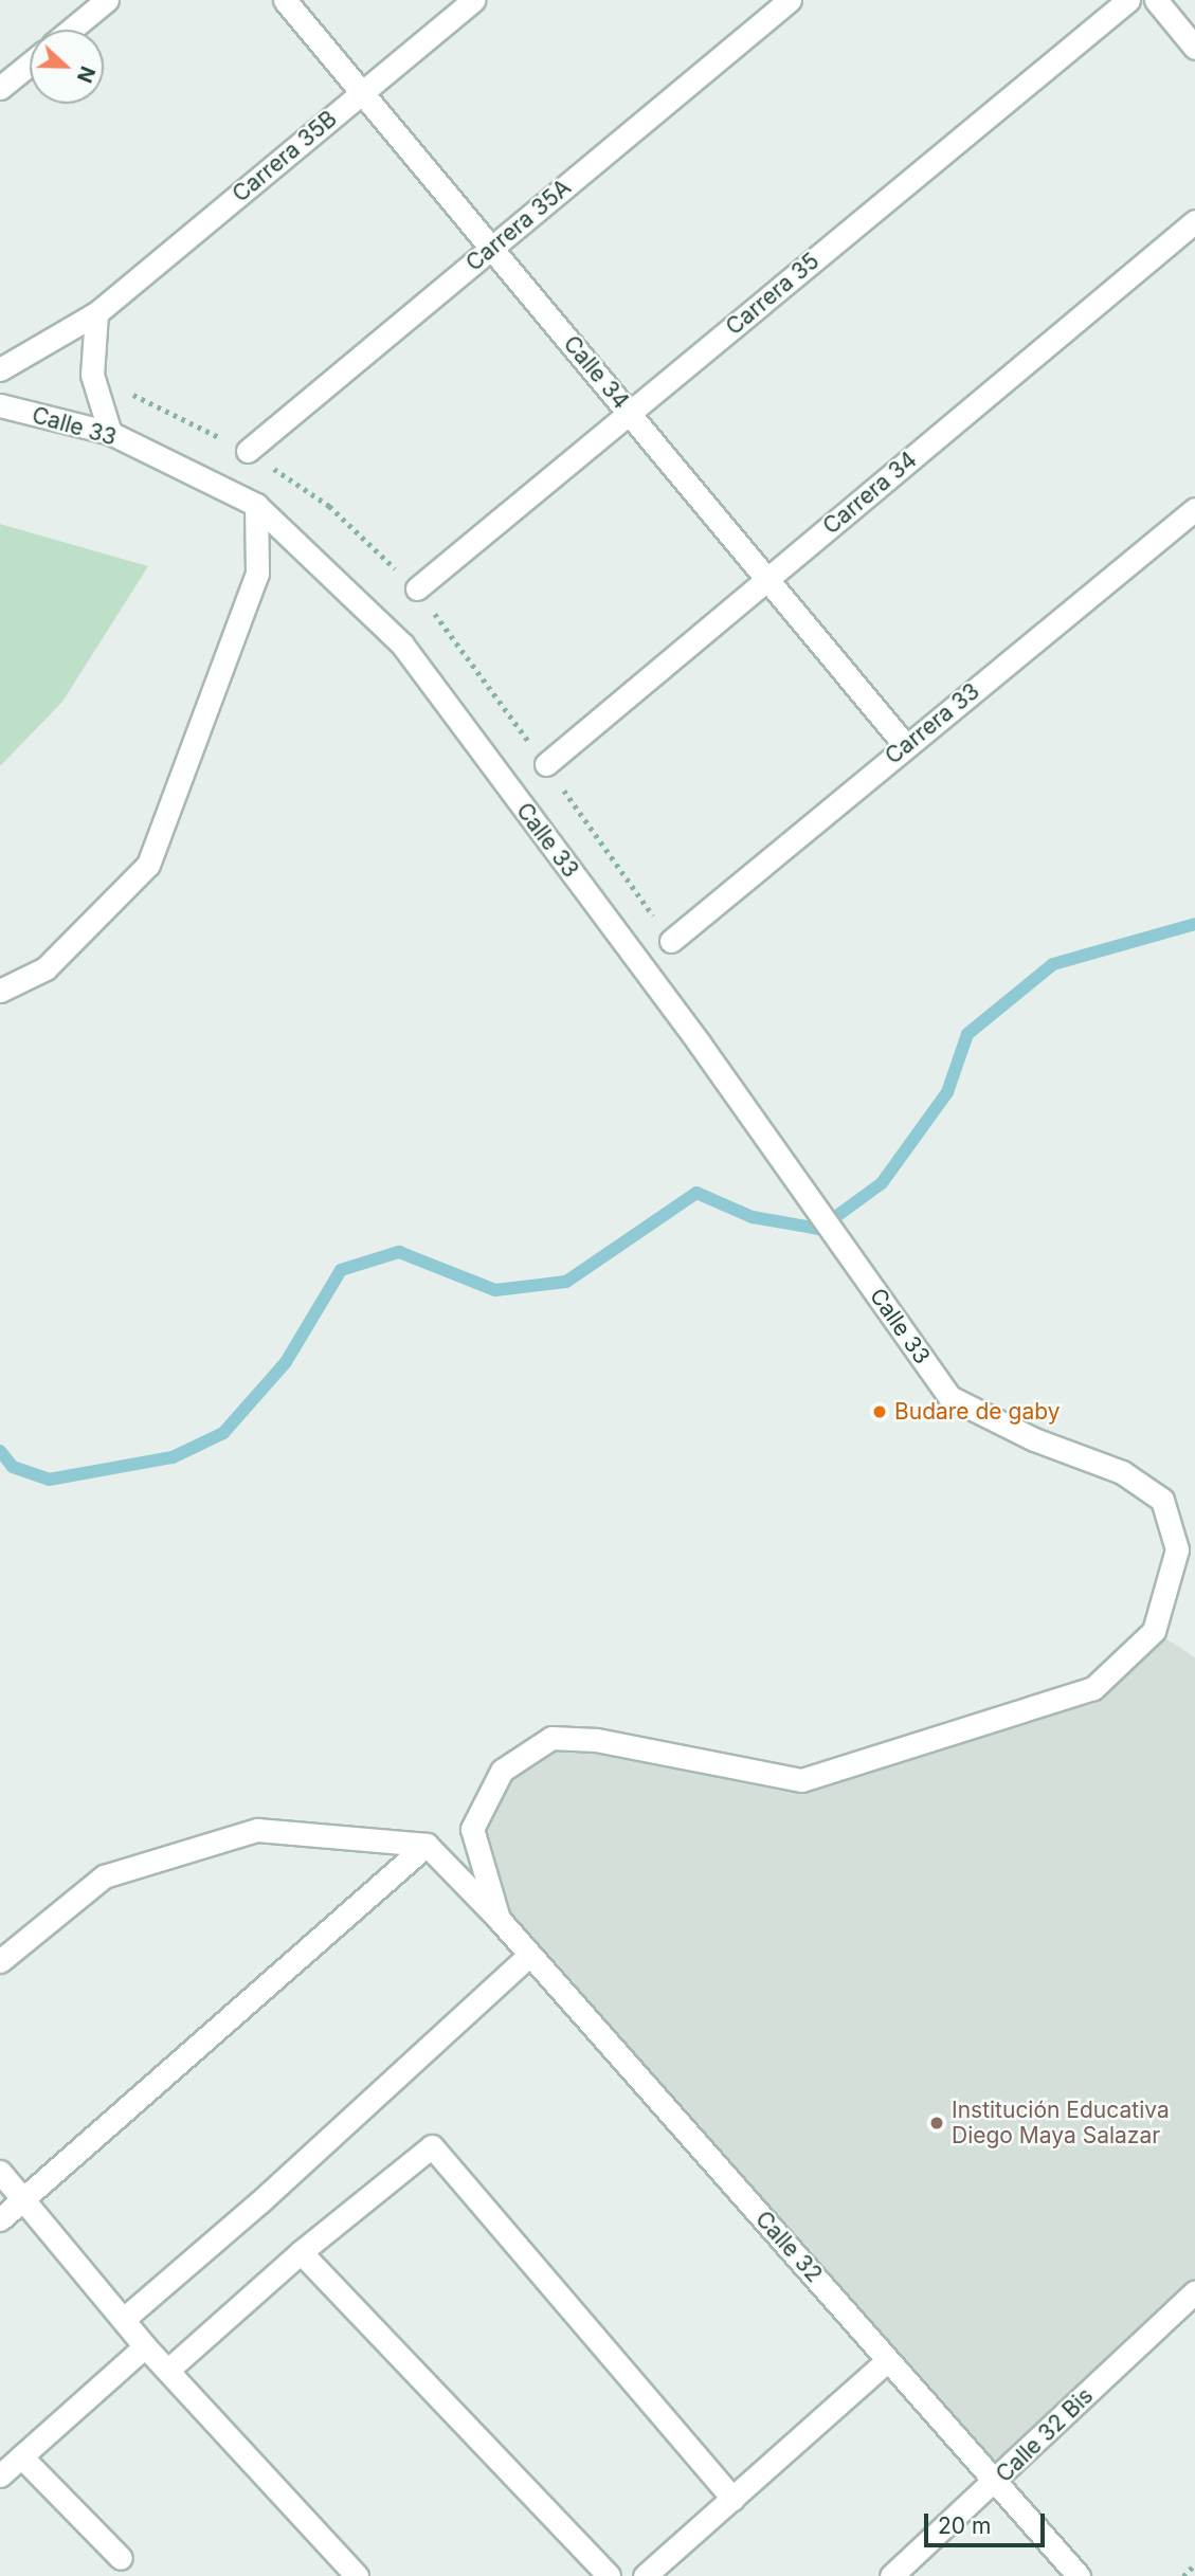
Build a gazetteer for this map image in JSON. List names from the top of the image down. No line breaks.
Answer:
{"streets":{"street":["Carrera 35B","Carrera 35A","Carrera 35","Calle 34","Calle 33","Carrera 34","Carrera 33","Calle 32","Calle 32 Bis"]},"crossings":[["Carrera 35B","Calle 34"],["Carrera 35A","Calle 34"],["Carrera 35","Calle 34"],["Calle 34","Carrera 34"],["Calle 34","Carrera 33"],["Calle 33","Calle 32"],["Calle 32","Calle 32 Bis"]],"places":["Budare de gaby","Institución Educativa Diego Maya Salazar"],"scale_bar":"20 m","north":"right"}
